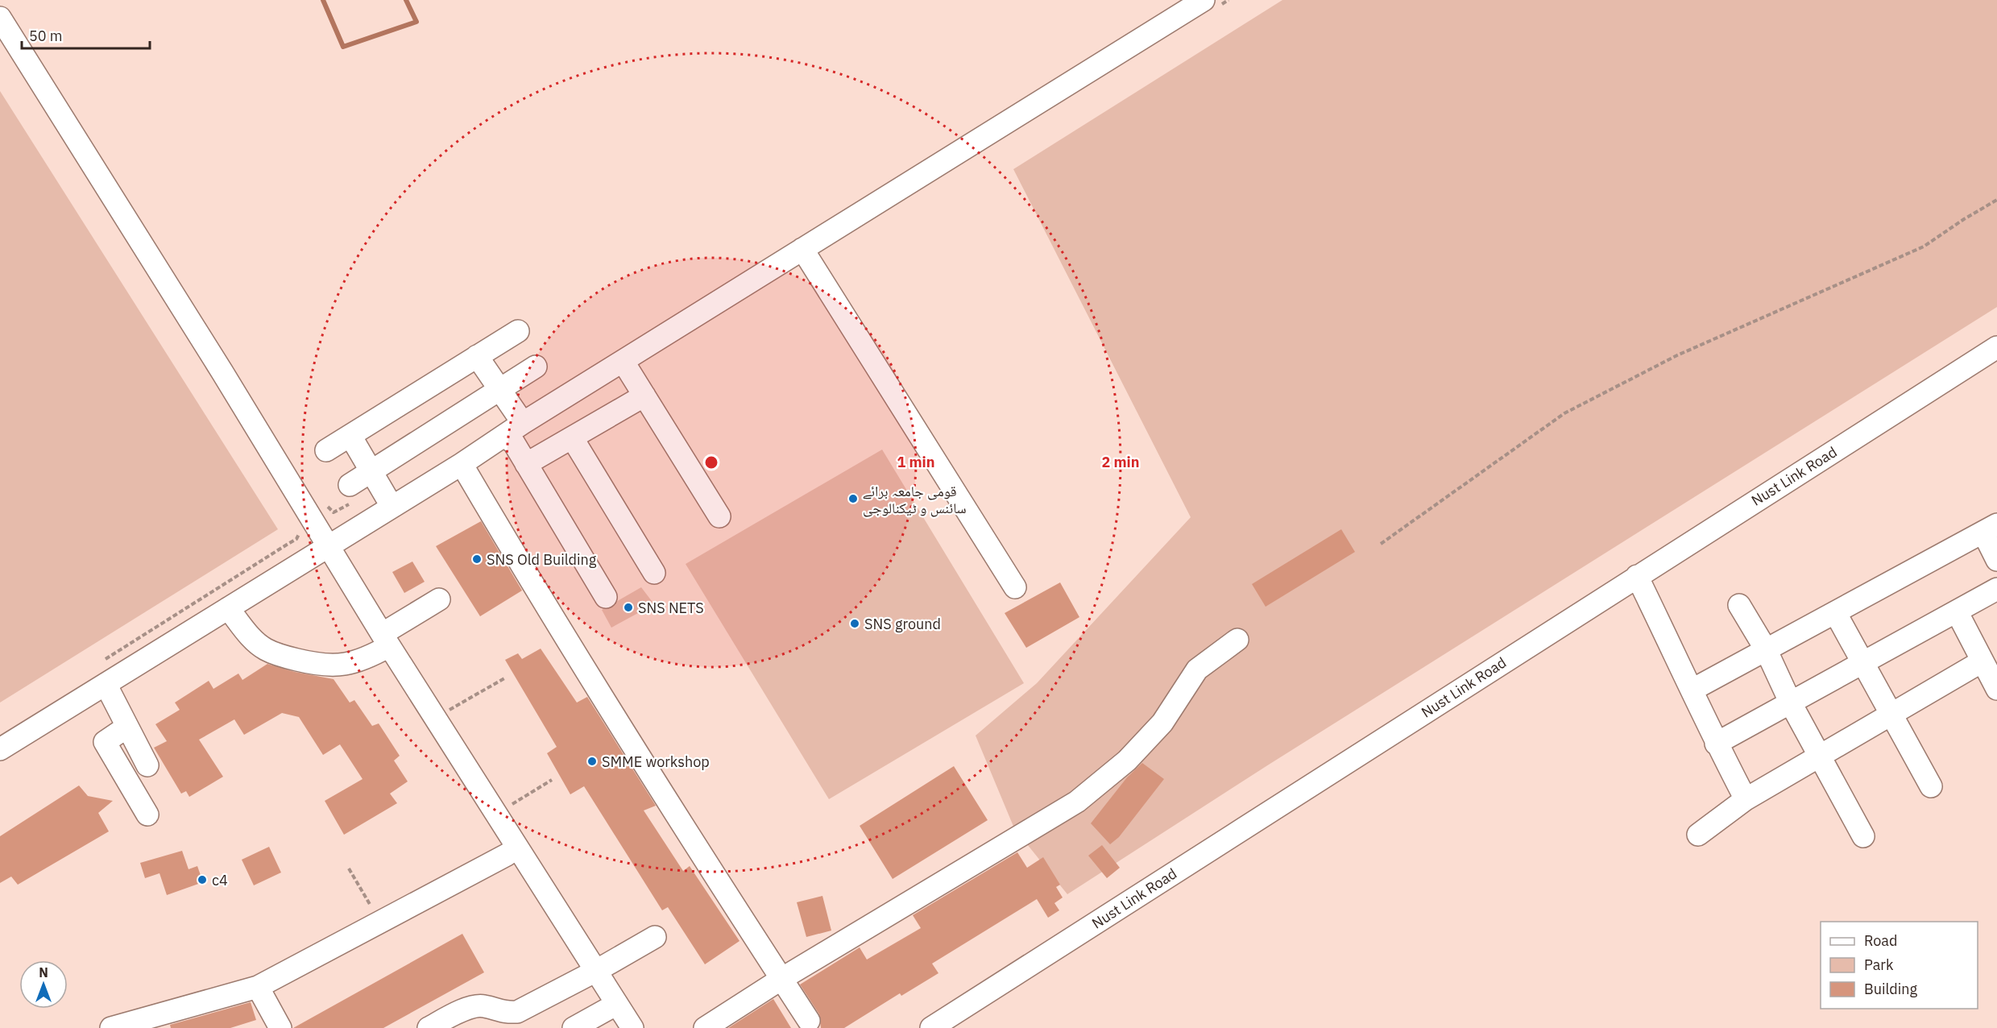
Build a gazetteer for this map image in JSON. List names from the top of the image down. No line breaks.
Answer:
{"streets":{"street":["Nust Link Road"]},"places":["قومی جامعہ برائے سائنس و ٹیکنالوجی","SNS Old Building","SNS NETS","SNS ground","SMME workshop","c4"],"legend":["Road","Park","Building"],"scale_bar":"50 m","north":"top","rings":["1 min","2 min"]}
